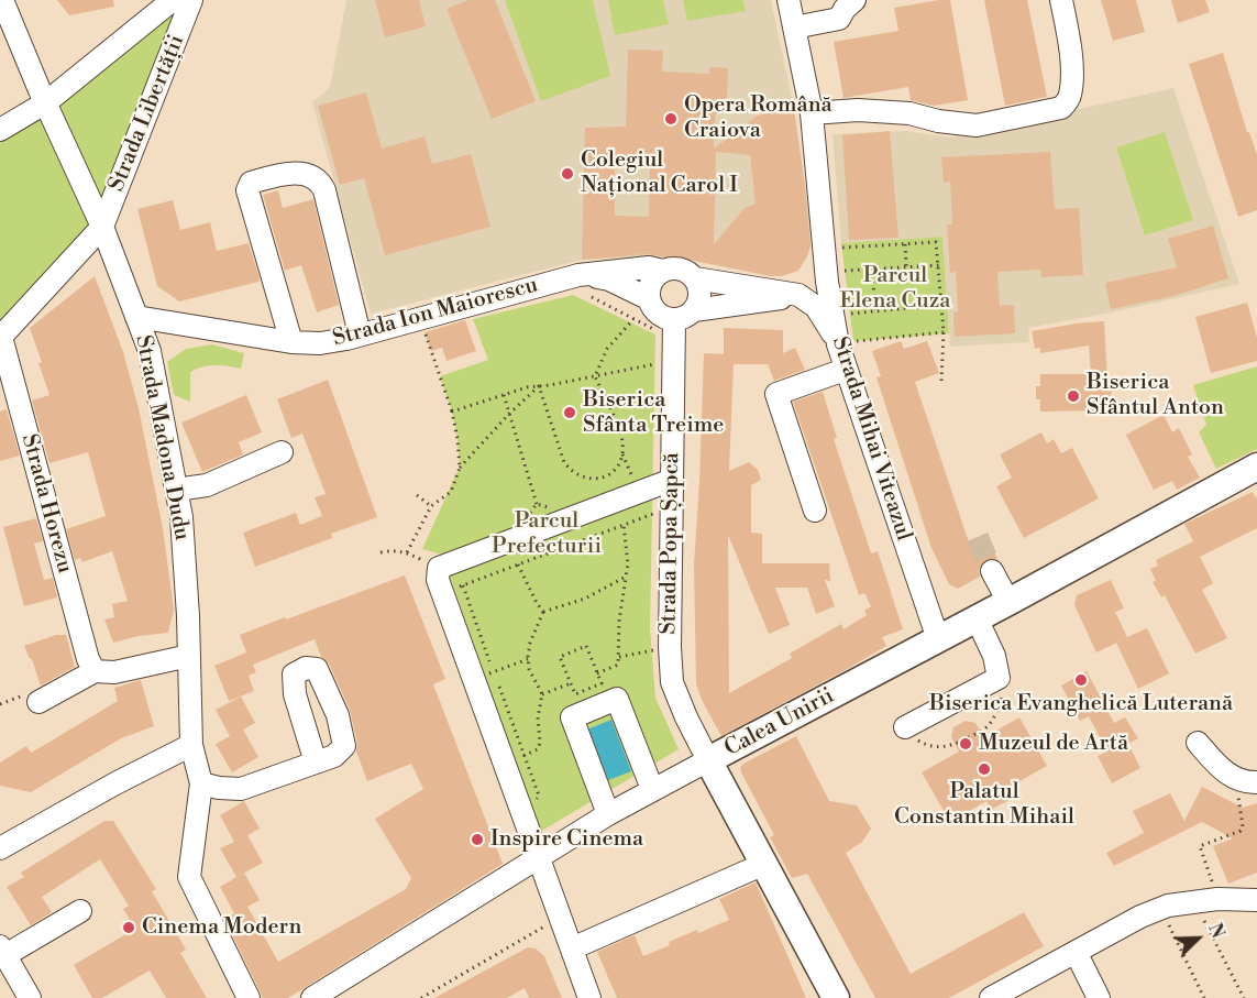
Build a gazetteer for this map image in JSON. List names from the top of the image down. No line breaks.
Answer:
{"streets":{"main road":["Calea Unirii"],"street":["Strada Libertății","Strada Ion Maiorescu","Strada Madona Dudu","Strada Mihai Viteazul","Strada Horezu","Strada Popa Șapcă"]},"crossings":[["Strada Libertății","Strada Madona Dudu"],["Strada Ion Maiorescu","Strada Madona Dudu"],["Strada Ion Maiorescu","Strada Popa Șapcă"],["Strada Mihai Viteazul","Calea Unirii"],["Strada Popa Șapcă","Calea Unirii"]],"parks":["Parcul Elena Cuza","Parcul Prefecturii"],"places":["Opera Română Craiova","Colegiul Național Carol I","Biserica Sfântul Anton","Biserica Sfânta Treime","Biserica Evanghelică Luterană","Muzeul de Artă","Palatul Constantin Mihail","Inspire Cinema","Cinema Modern"],"north":"top right"}
